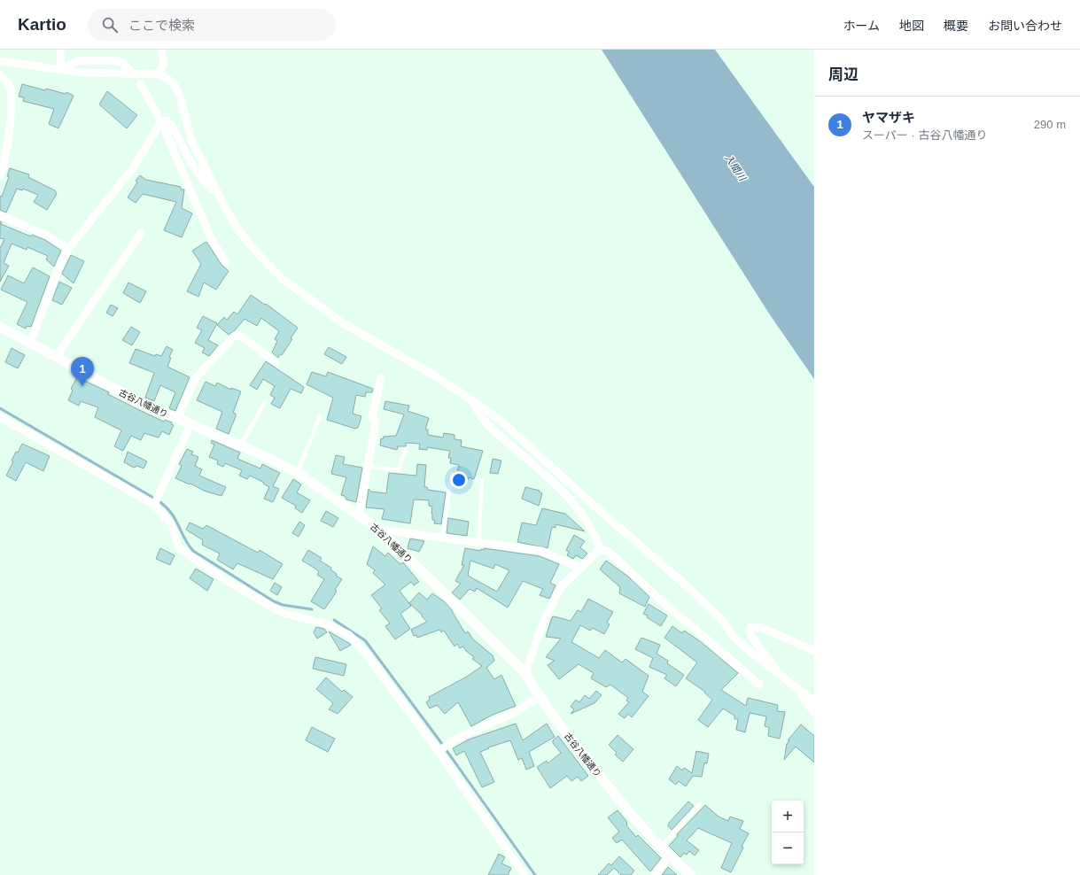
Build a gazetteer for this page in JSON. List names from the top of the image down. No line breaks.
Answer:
{"streets":{"street":["古谷八幡通り"]},"water":["入間川"],"page":{"header":"Kartio","search":"ここで検索","nav":["ホーム","地図","概要","お問い合わせ"],"heading":"周辺","list":[{"mark":"1","name":"ヤマザキ","note":"スーパー · 古谷八幡通り","value":"290 m"}],"pins":"1","map_buttons":["+","−"]}}
